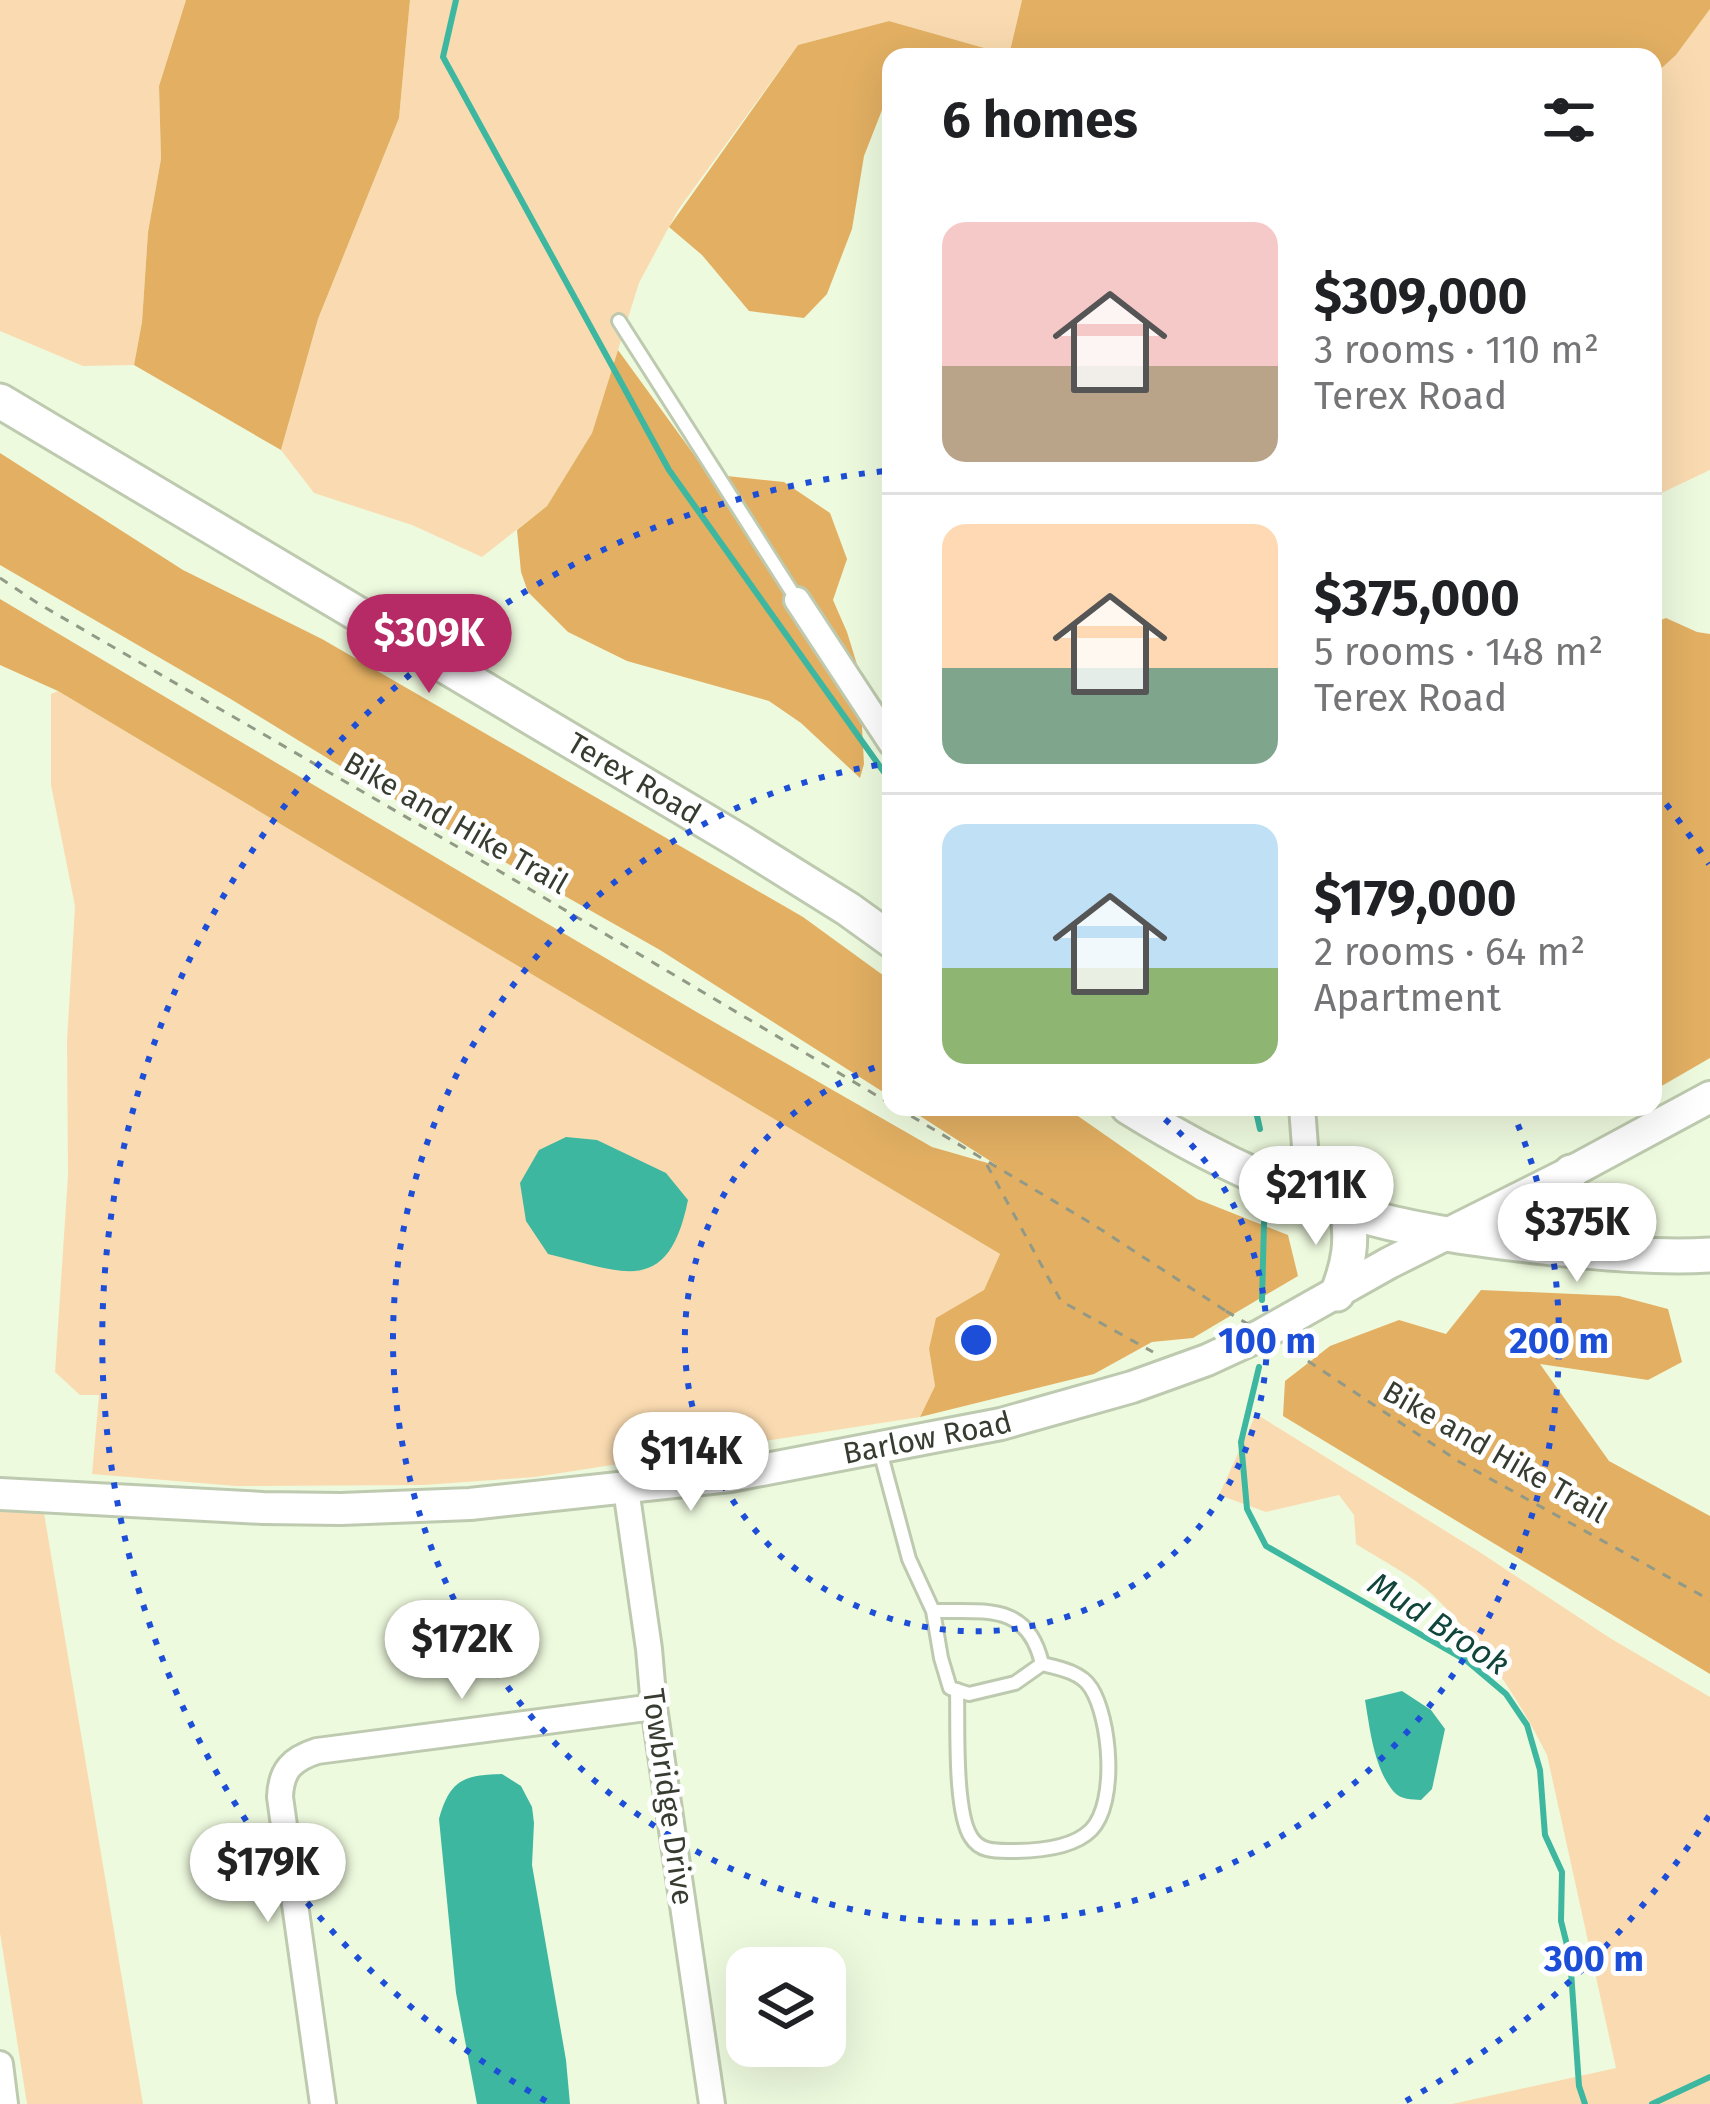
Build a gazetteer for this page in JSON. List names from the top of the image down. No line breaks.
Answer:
{"streets":{"main road":["Terex Road"],"street":["Barlow Road","Towbridge Drive"],"path":["Bike and Hike Trail"]},"crossings":[["Barlow Road","Towbridge Drive"]],"water":["Mud Brook"],"page":{"heading":"6 homes","list":[{"name":"$309,000","note":"3 rooms · 110 m² · Terex Road"},{"name":"$375,000","note":"5 rooms · 148 m² · Terex Road"},{"name":"$179,000","note":"2 rooms · 64 m² · Apartment"}],"price":["$309K","$211K","$375K","$114K","$172K","$179K"]},"rings":["100 m","200 m","300 m"]}
